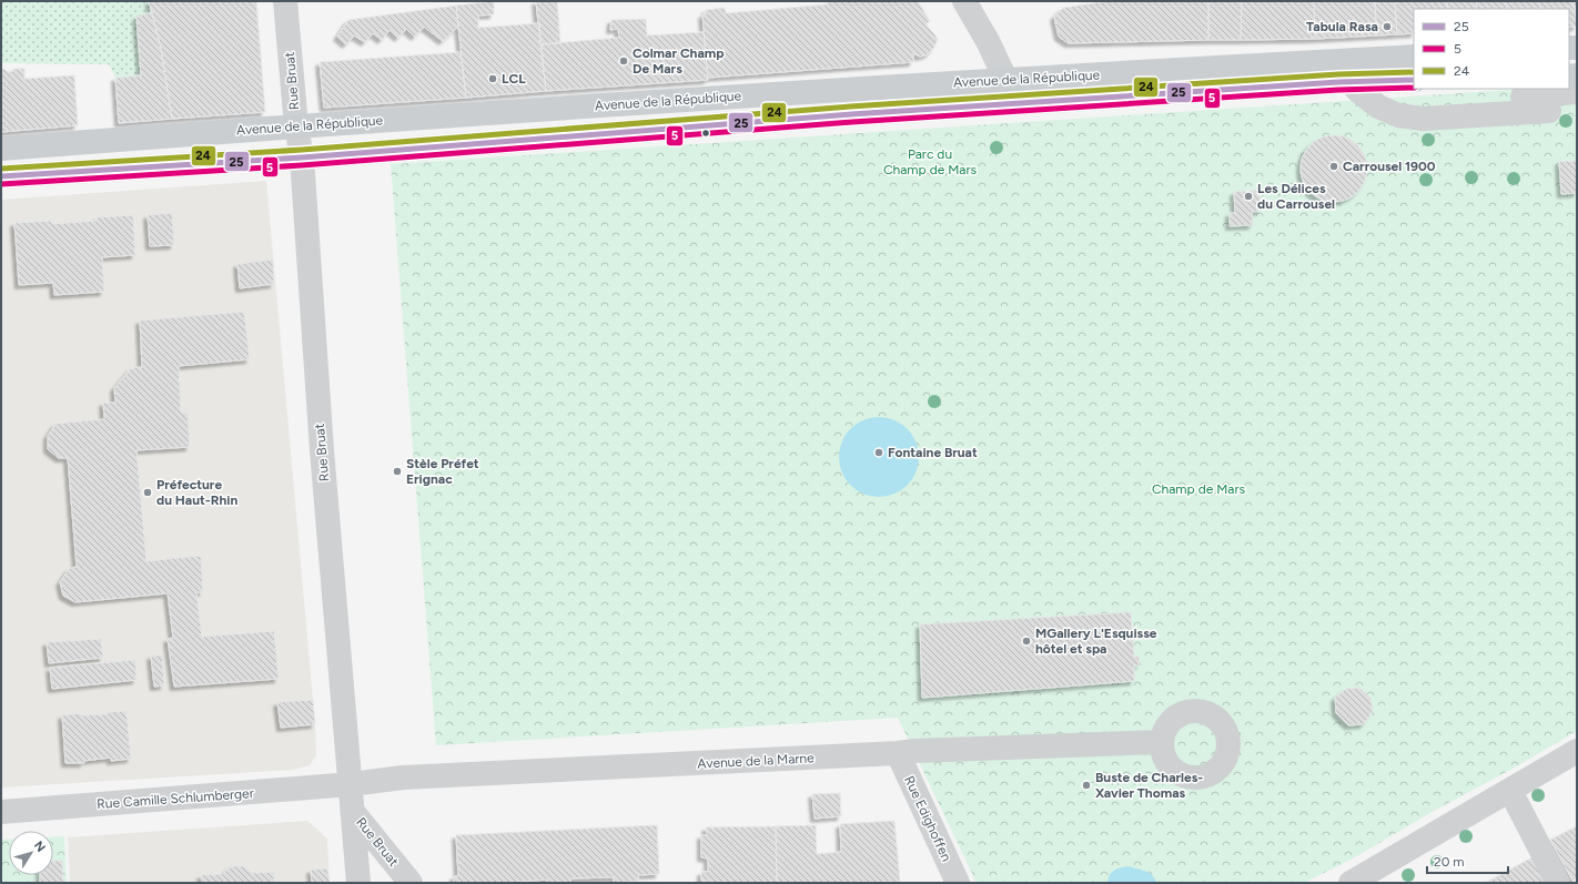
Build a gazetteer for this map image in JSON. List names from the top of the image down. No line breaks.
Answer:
{"streets":{"main road":["Avenue de la République"],"street":["Rue Bruat","Avenue de la Marne","Rue Camille Schlumberger","Rue Edighoffen"]},"crossings":[["Avenue de la République","Rue Bruat"],["Rue Bruat","Avenue de la Marne"],["Rue Bruat","Rue Camille Schlumberger"],["Avenue de la Marne","Rue Camille Schlumberger"],["Avenue de la Marne","Rue Edighoffen"]],"parks":["Parc du Champ de Mars","Champ de Mars"],"places":["Tabula Rasa","Colmar Champ De Mars","LCL","Carrousel 1900","Les Délices du Carrousel","Fontaine Bruat","Stèle Préfet Erignac","Préfecture du Haut-Rhin","MGallery L'Esquisse hôtel et spa","Buste de Charles- Xavier Thomas"],"lines":["transit line 24","transit line 25","transit line 5"],"legend":["25","5","24"],"scale_bar":"20 m","north":"top right"}
